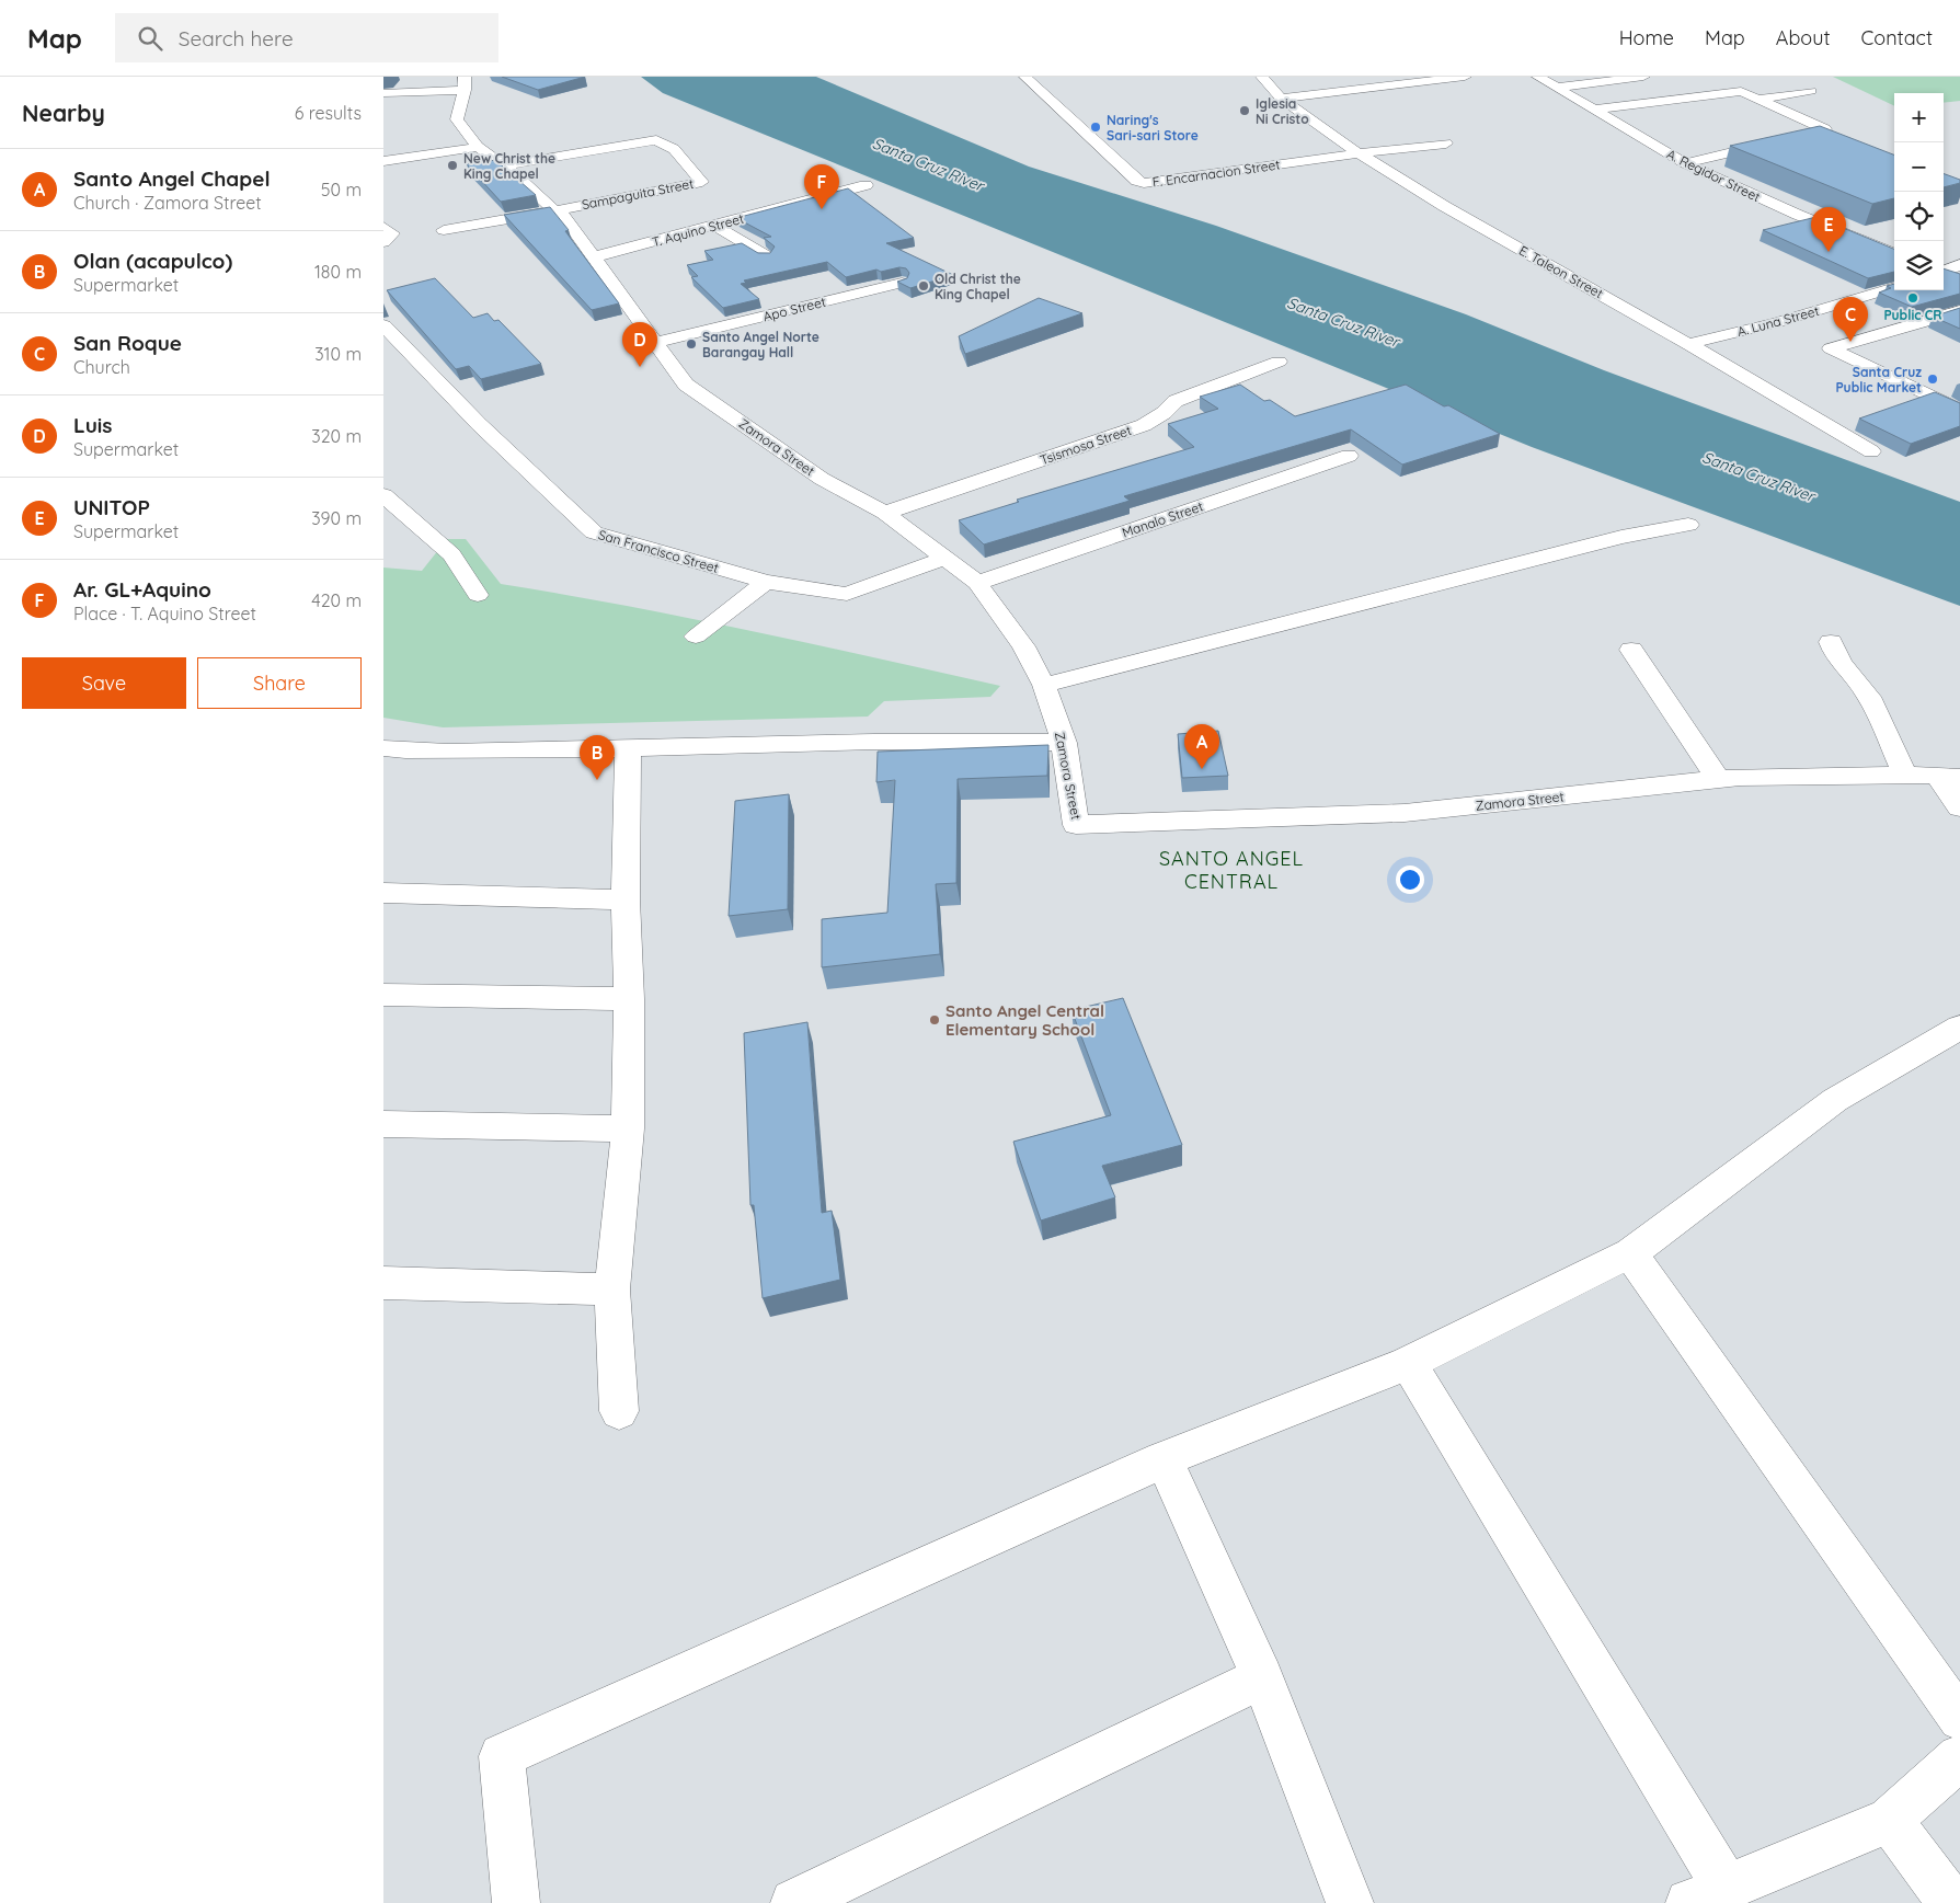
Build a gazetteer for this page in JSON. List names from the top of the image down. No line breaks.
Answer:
{"streets":{"street":["F. Encarnacion Street","A. Regidor Street","Sampaguita Street","T. Aquino Street","E. Taleon Street","Apo Street","A. Luna Street","Tsismosa Street","Zamora Street","Manalo Street","San Francisco Street"]},"crossings":[["F. Encarnacion Street","E. Taleon Street"],["Sampaguita Street","Zamora Street"],["T. Aquino Street","Zamora Street"],["E. Taleon Street","A. Luna Street"],["Apo Street","Zamora Street"],["Tsismosa Street","Zamora Street"],["Zamora Street","Manalo Street"],["Zamora Street","San Francisco Street"]],"districts":["SANTO ANGEL CENTRAL"],"water":["Santa Cruz River"],"places":["Iglesia Ni Cristo","Naring's Sari-sari Store","New Christ the King Chapel","Old Christ the King Chapel","Public CR","Santo Angel Norte Barangay Hall","Santa Cruz Public Market","Santo Angel Central Elementary School"],"page":{"header":"Map","search":"Search here","nav":["Home","Map","About","Contact"],"heading":["Nearby","6 results"],"map_buttons":["+","−"],"list":[{"mark":"A","name":"Santo Angel Chapel","note":"Church · Zamora Street","value":"50 m"},{"mark":"B","name":"Olan (acapulco)","note":"Supermarket","value":"180 m"},{"mark":"C","name":"San Roque","note":"Church","value":"310 m"},{"mark":"D","name":"Luis","note":"Supermarket","value":"320 m"},{"mark":"E","name":"UNITOP","note":"Supermarket","value":"390 m"},{"mark":"F","name":"Ar. GL+Aquino","note":"Place · T. Aquino Street","value":"420 m"}],"pins":["F","E","C","D","A","B"],"buttons":["Save","Share"]}}
